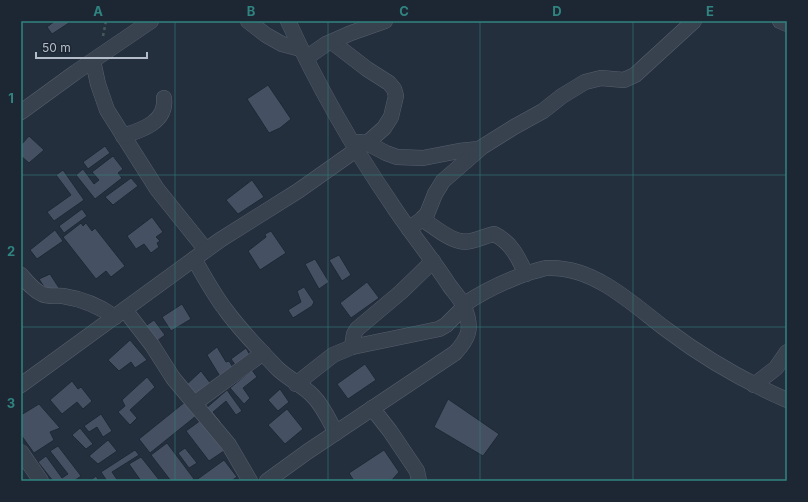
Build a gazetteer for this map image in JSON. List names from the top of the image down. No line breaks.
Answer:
{"scale_bar":"50 m","grid":{"columns":["A","B","C","D","E"],"rows":["1","2","3"]}}
